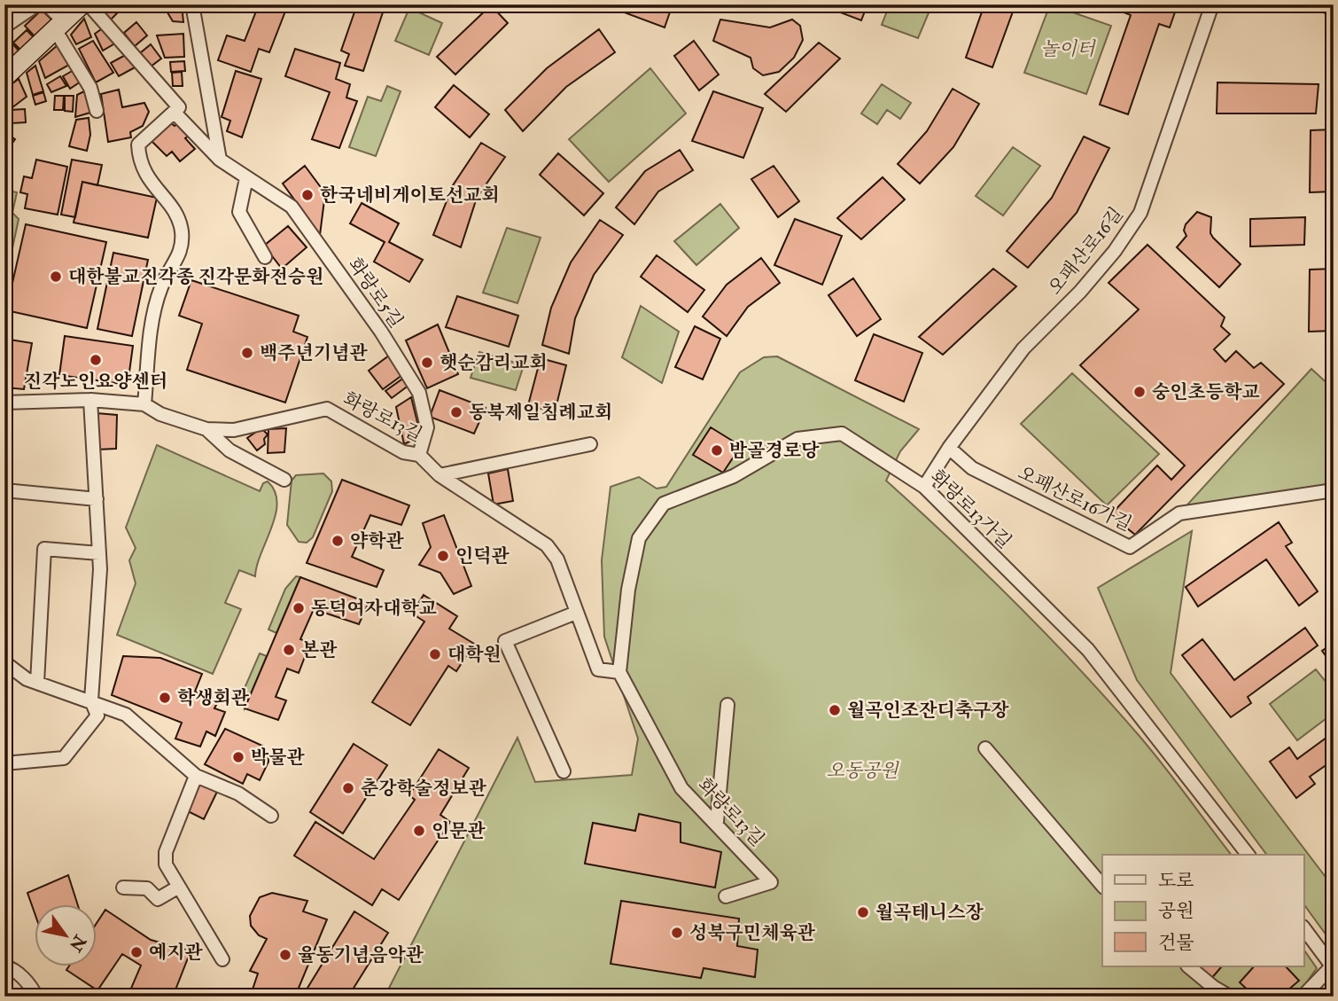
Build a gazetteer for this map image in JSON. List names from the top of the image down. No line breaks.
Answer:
{"streets":{"street":["오패산로16길","화랑로5길","화랑로13길","오패산로16가길","화랑로13가길"]},"crossings":[["오패산로16길","오패산로16가길"],["오패산로16길","화랑로13가길"],["화랑로5길","화랑로13길"],["화랑로13길","화랑로13가길"]],"parks":["놀이터","오동공원"],"places":["한국네비게이토선교회","대한불교진각종 진각문화전승원","백주년기념관","진각노인요양센터","햇순감리교회","숭인초등학교","동북제일침례교회","밤골경로당","약학관","인덕관","동덕여자대학교","본관","대학원","학생회관","월곡인조잔디축구장","박물관","춘강학술정보관","인문관","월곡테니스장","성북구민체육관","예지관","율동기념음악관"],"legend":["도로","공원","건물"],"north":"bottom right"}
